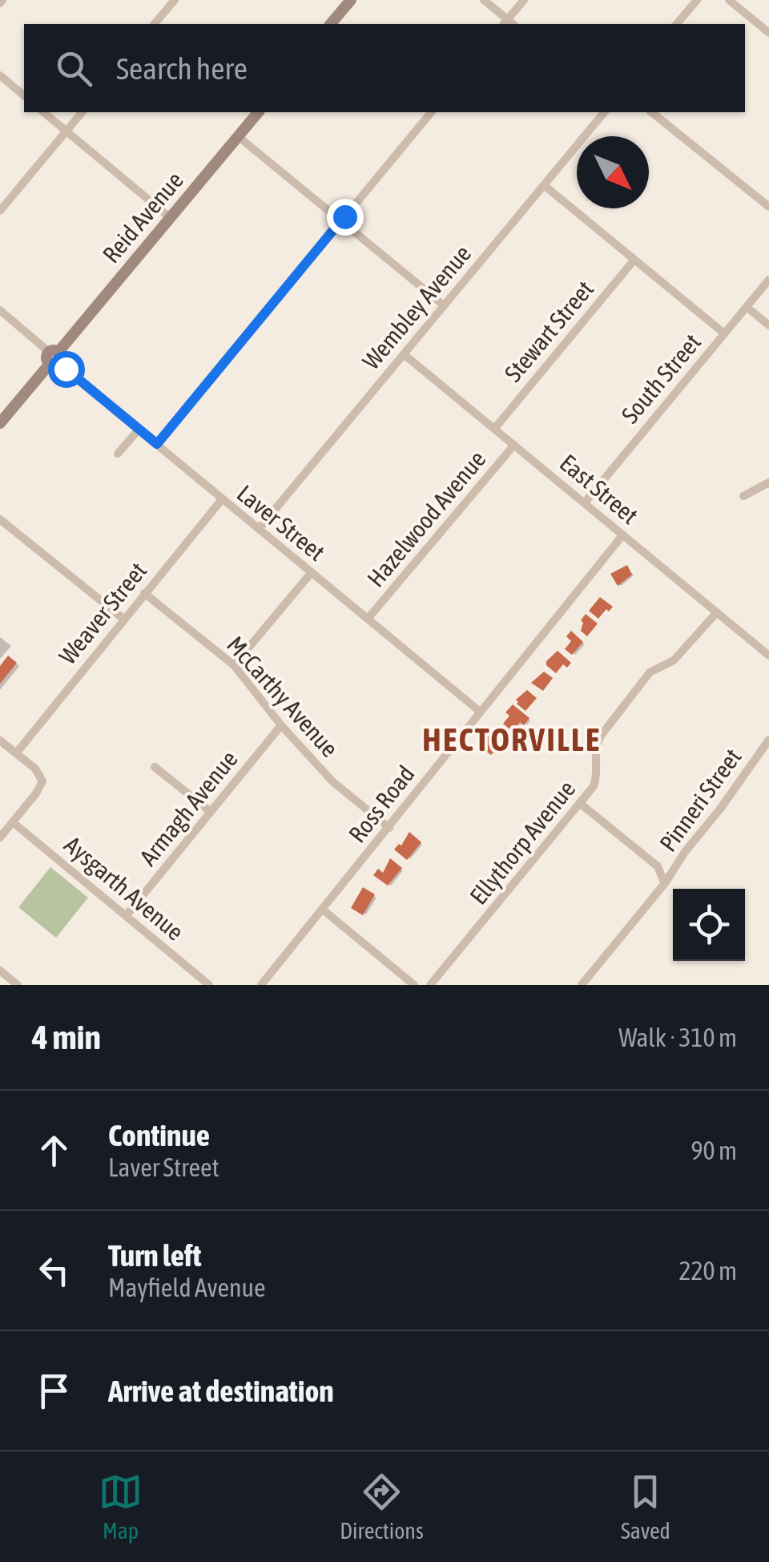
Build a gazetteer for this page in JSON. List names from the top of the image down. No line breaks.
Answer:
{"streets":{"street":["Reid Avenue","Wembley Avenue","Stewart Street","South Street","East Street","Hazelwood Avenue","Laver Street","Weaver Street","McCarthy Avenue","Pinneri Street","Ross Road","Armagh Avenue","Ellythorp Avenue","Aysgarth Avenue"]},"crossings":[["Reid Avenue","Laver Street"],["Wembley Avenue","East Street"],["Wembley Avenue","Laver Street"],["Stewart Street","East Street"],["South Street","East Street"],["East Street","Hazelwood Avenue"],["East Street","Ross Road"],["East Street","Ellythorp Avenue"],["Hazelwood Avenue","Laver Street"],["Laver Street","Weaver Street"],["Laver Street","Ross Road"],["Weaver Street","McCarthy Avenue"],["McCarthy Avenue","Ross Road"],["McCarthy Avenue","Armagh Avenue"],["Armagh Avenue","Aysgarth Avenue"]],"districts":["HECTORVILLE"],"north":"bottom right","page":{"search":"Search here","heading":["4 min","Walk · 310 m"],"list":[["Continue","Laver Street","90 m"],["Turn left","Mayfield Avenue","220 m"],"Arrive at destination"],"nav":["Map","Directions","Saved"]}}
